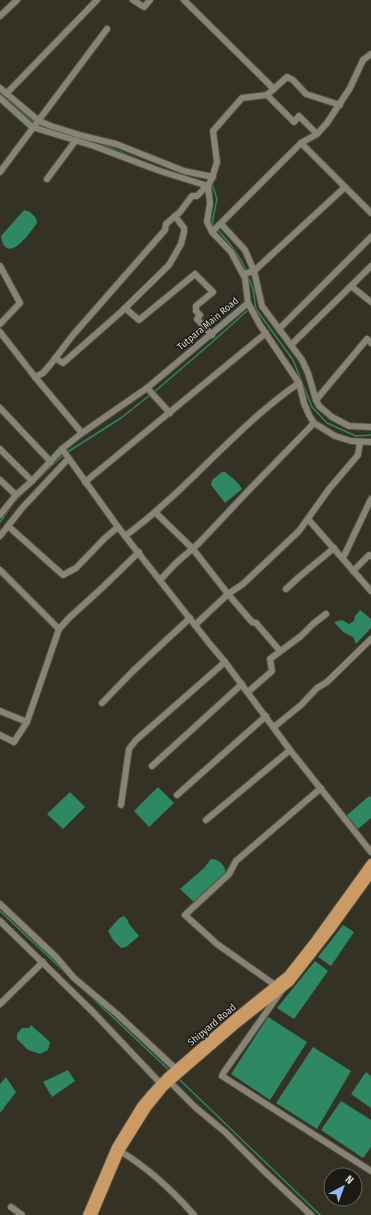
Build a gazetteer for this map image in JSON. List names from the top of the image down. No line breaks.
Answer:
{"streets":{"main road":["Shipyard Road"],"street":["Tutpara Main Road"]},"north":"top right"}
